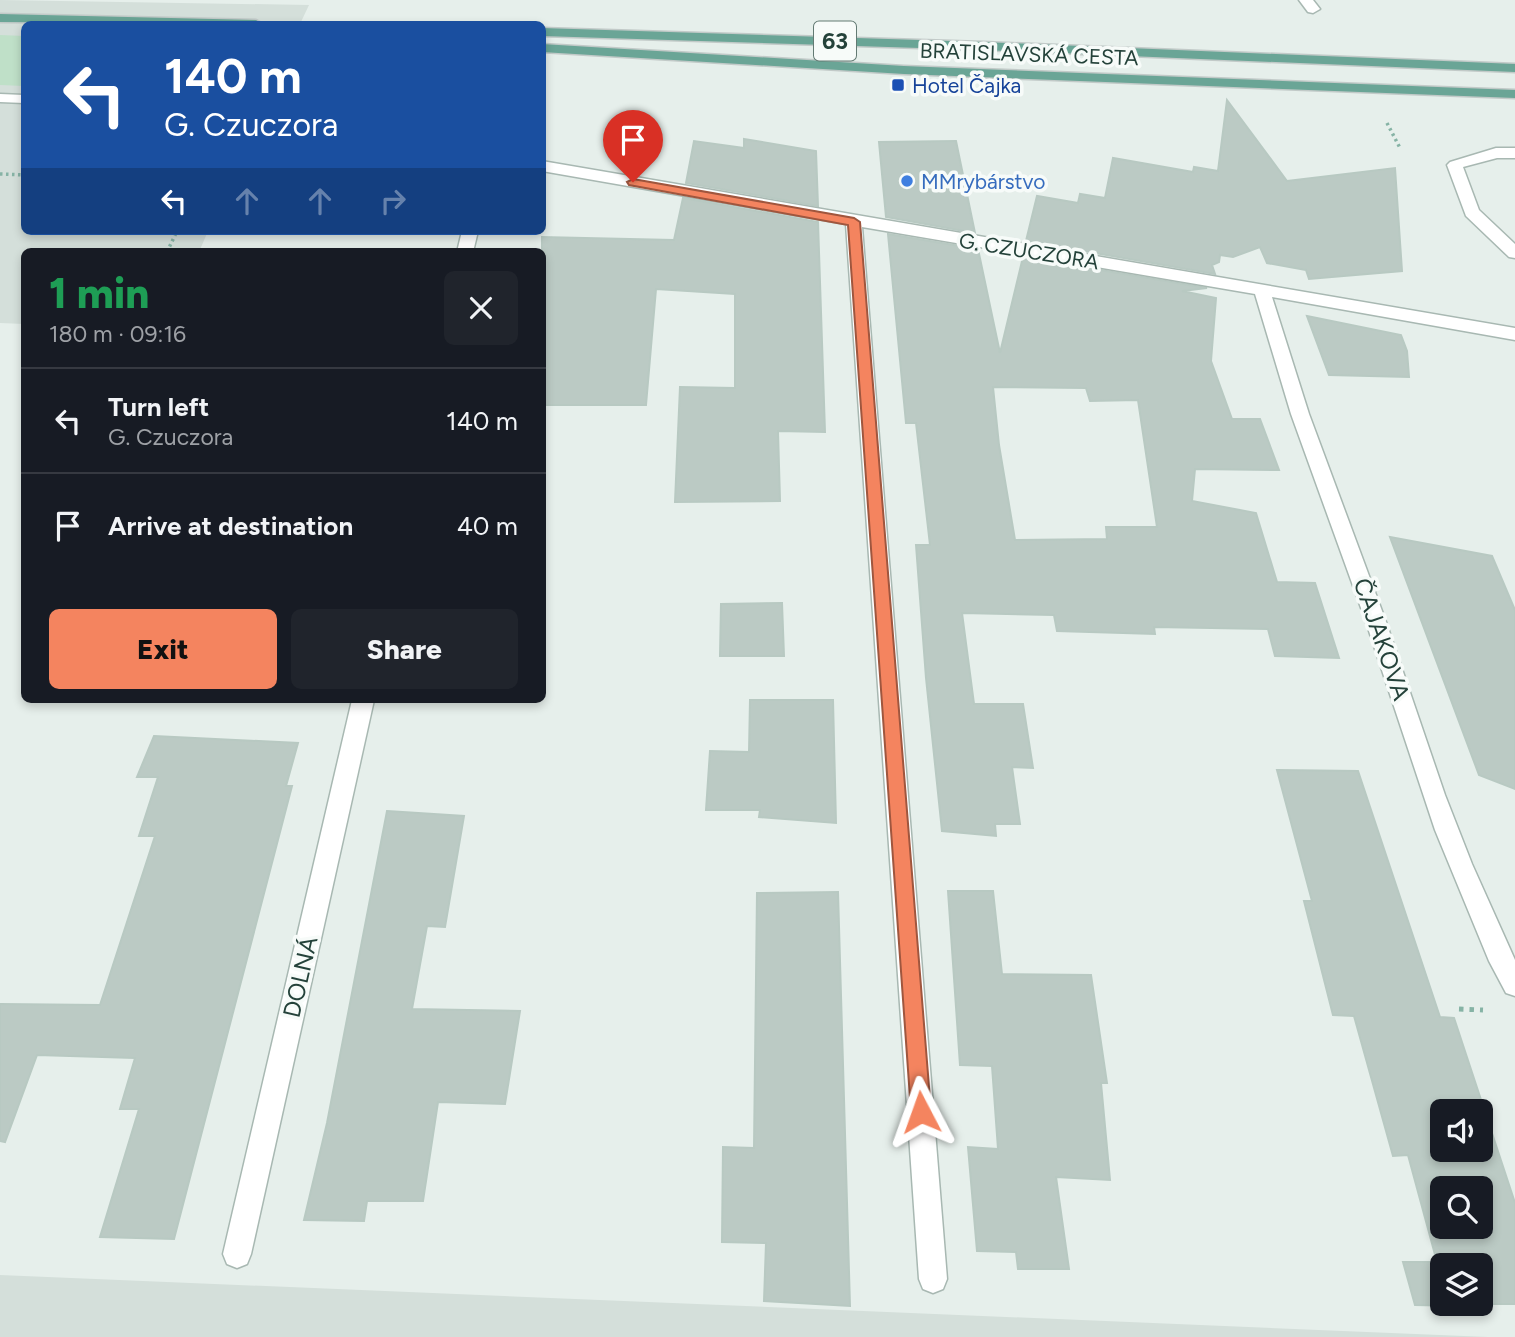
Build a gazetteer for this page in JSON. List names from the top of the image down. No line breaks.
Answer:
{"streets":{"main road":["63","BRATISLAVSKÁ CESTA"],"street":["G. CZUCZORA","ČAJAKOVA","DOLNÁ"]},"crossings":[["G. CZUCZORA","ČAJAKOVA"]],"places":{"transit":["Hotel Čajka"],"other":["MMrybárstvo"]},"page":{"turn":["140 m","G. Czuczora"],"heading":["1 min","180 m · 09:16"],"list":[{"name":"Turn left","note":"G. Czuczora","value":"140 m"},{"name":"Arrive at destination","value":"40 m"}],"buttons":["Exit","Share"]}}
